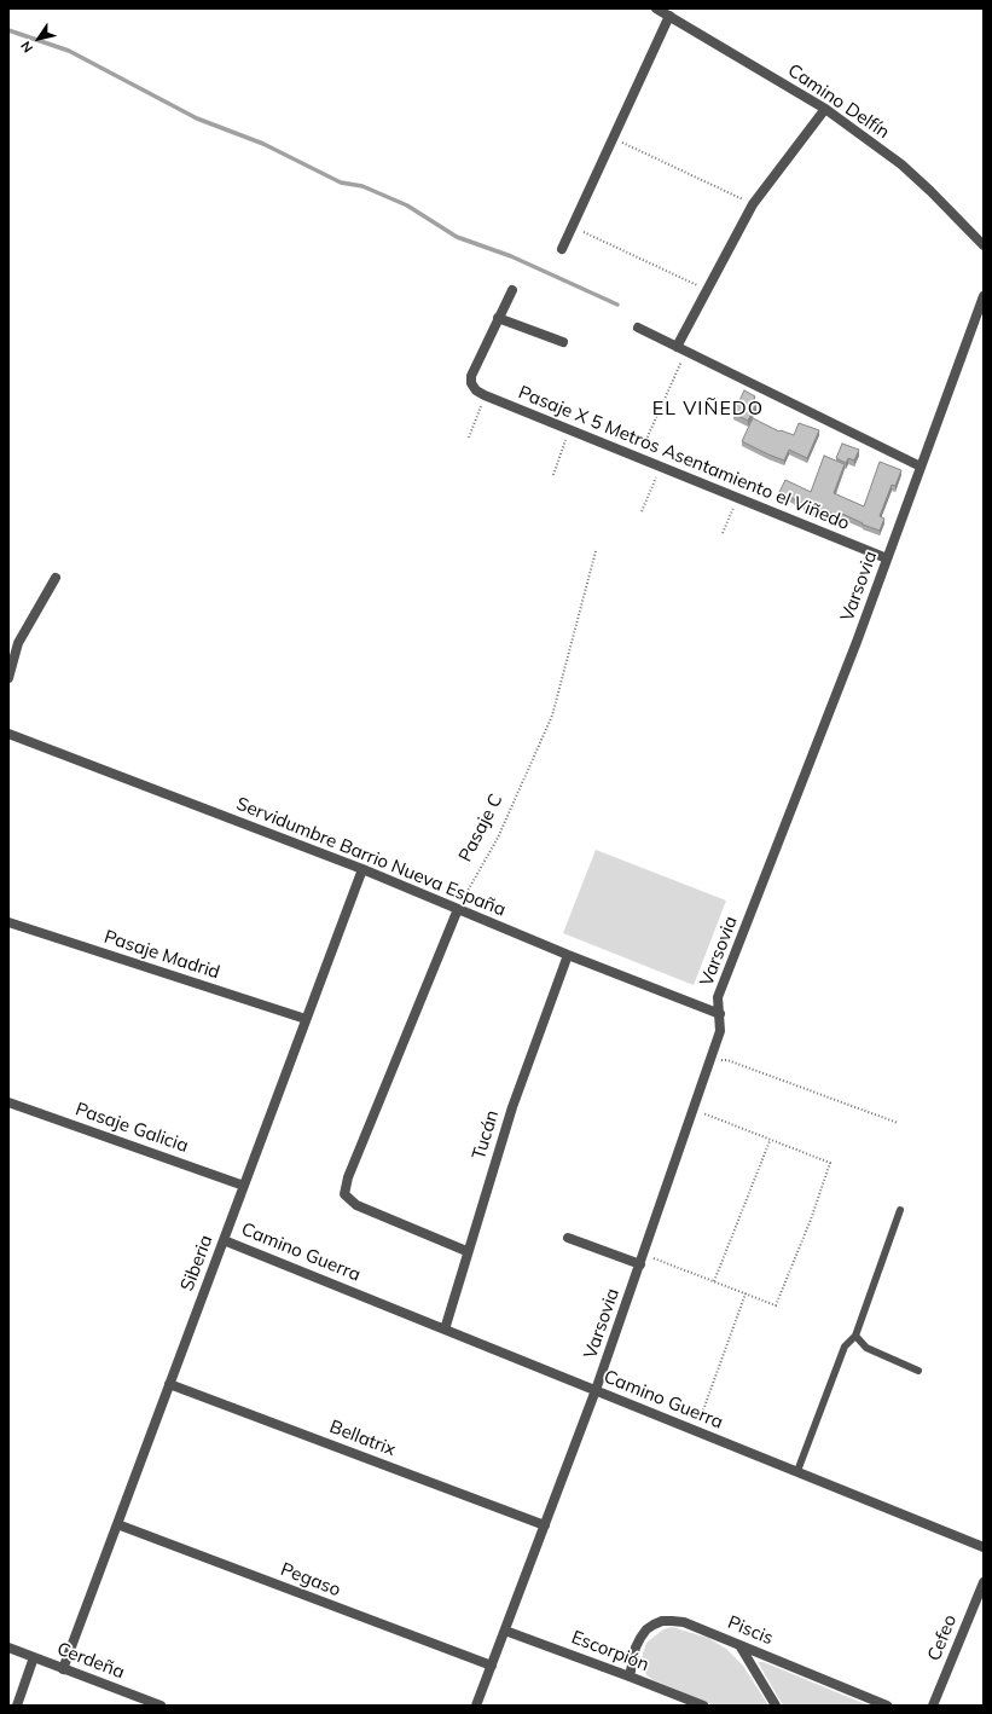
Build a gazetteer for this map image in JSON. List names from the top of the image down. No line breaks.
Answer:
{"streets":{"street":["Camino Delfín","Pasaje X 5 Metros Asentamiento el Viñedo","Varsovia","Servidumbre Barrio Nueva España","Pasaje Madrid","Pasaje Galicia","Tucán","Camino Guerra","Siberia","Bellatrix","Pegaso","Piscis","Cefeo","Escorpión","Cerdeña"],"path":["Pasaje C"]},"crossings":[["Pasaje X 5 Metros Asentamiento el Viñedo","Varsovia"],["Varsovia","Servidumbre Barrio Nueva España"],["Varsovia","Camino Guerra"],["Varsovia","Bellatrix"],["Varsovia","Pegaso"],["Varsovia","Escorpión"],["Pasaje C","Servidumbre Barrio Nueva España"],["Servidumbre Barrio Nueva España","Tucán"],["Servidumbre Barrio Nueva España","Siberia"],["Pasaje Madrid","Siberia"],["Pasaje Galicia","Siberia"],["Tucán","Camino Guerra"],["Camino Guerra","Siberia"],["Siberia","Bellatrix"],["Siberia","Pegaso"],["Siberia","Cerdeña"],["Piscis","Escorpión"]],"districts":["EL VIÑEDO"],"north":"bottom left"}
